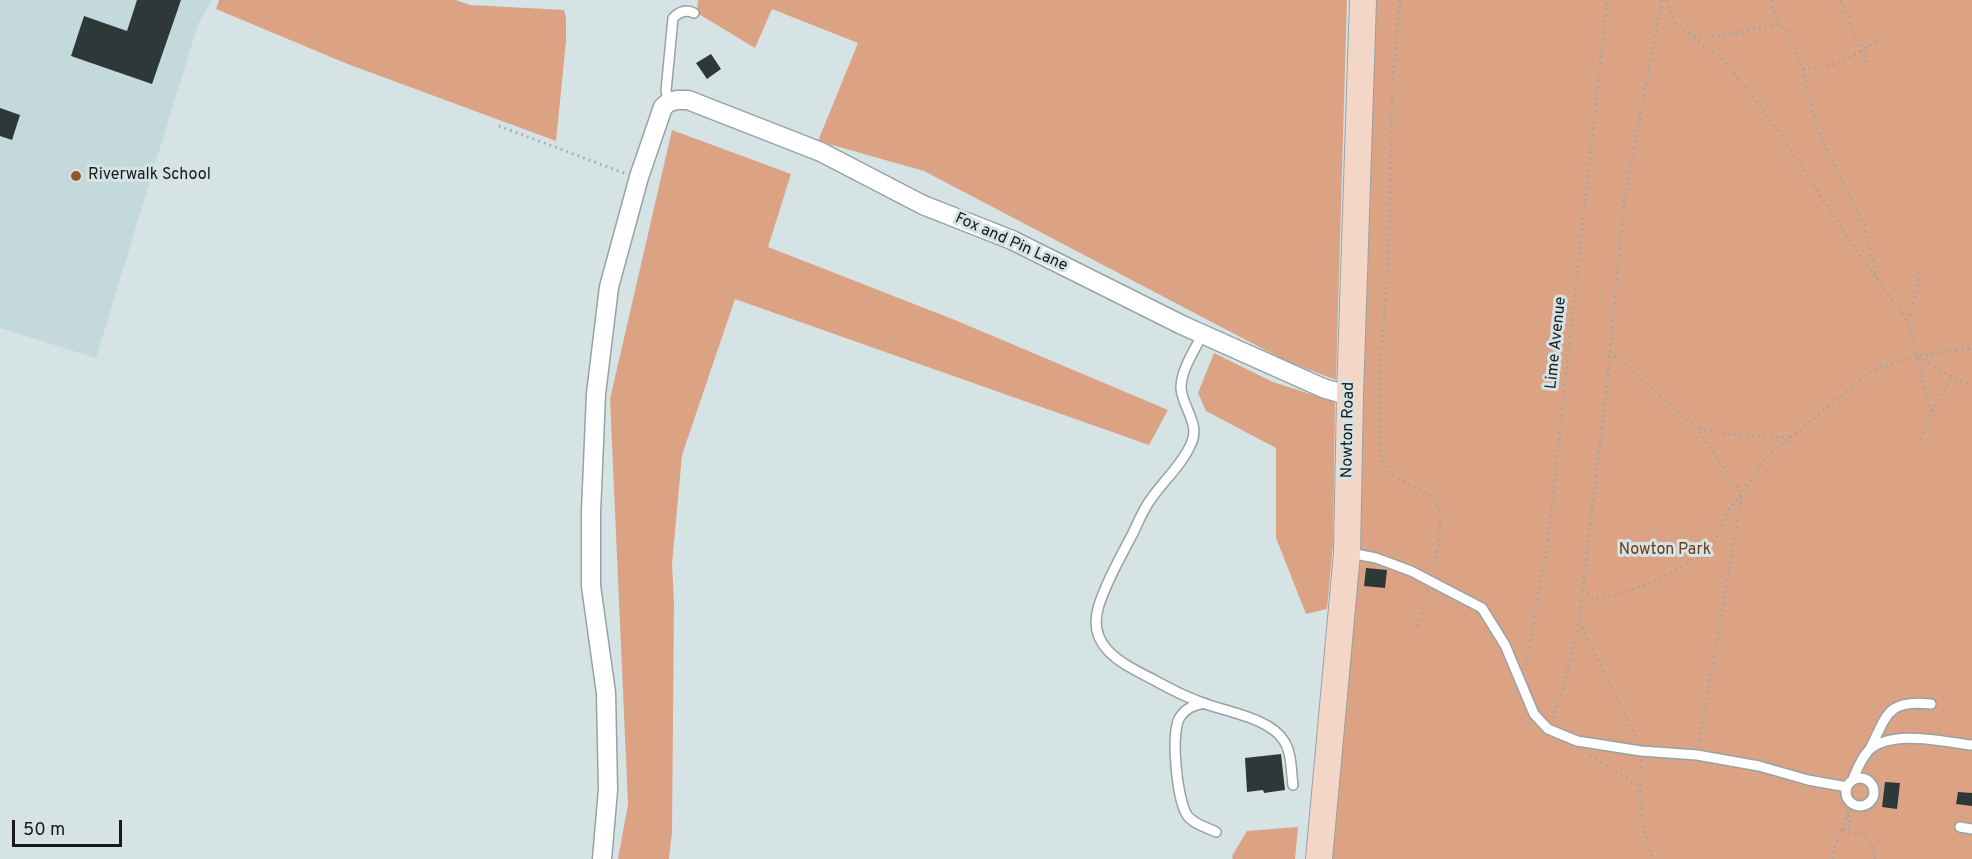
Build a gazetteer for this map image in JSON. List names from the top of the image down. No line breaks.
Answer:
{"streets":{"street":["Fox and Pin Lane","Nowton Road"],"path":["Lime Avenue"]},"crossings":[["Fox and Pin Lane","Nowton Road"]],"parks":["Nowton Park"],"places":["Riverwalk School"],"scale_bar":"50 m"}
